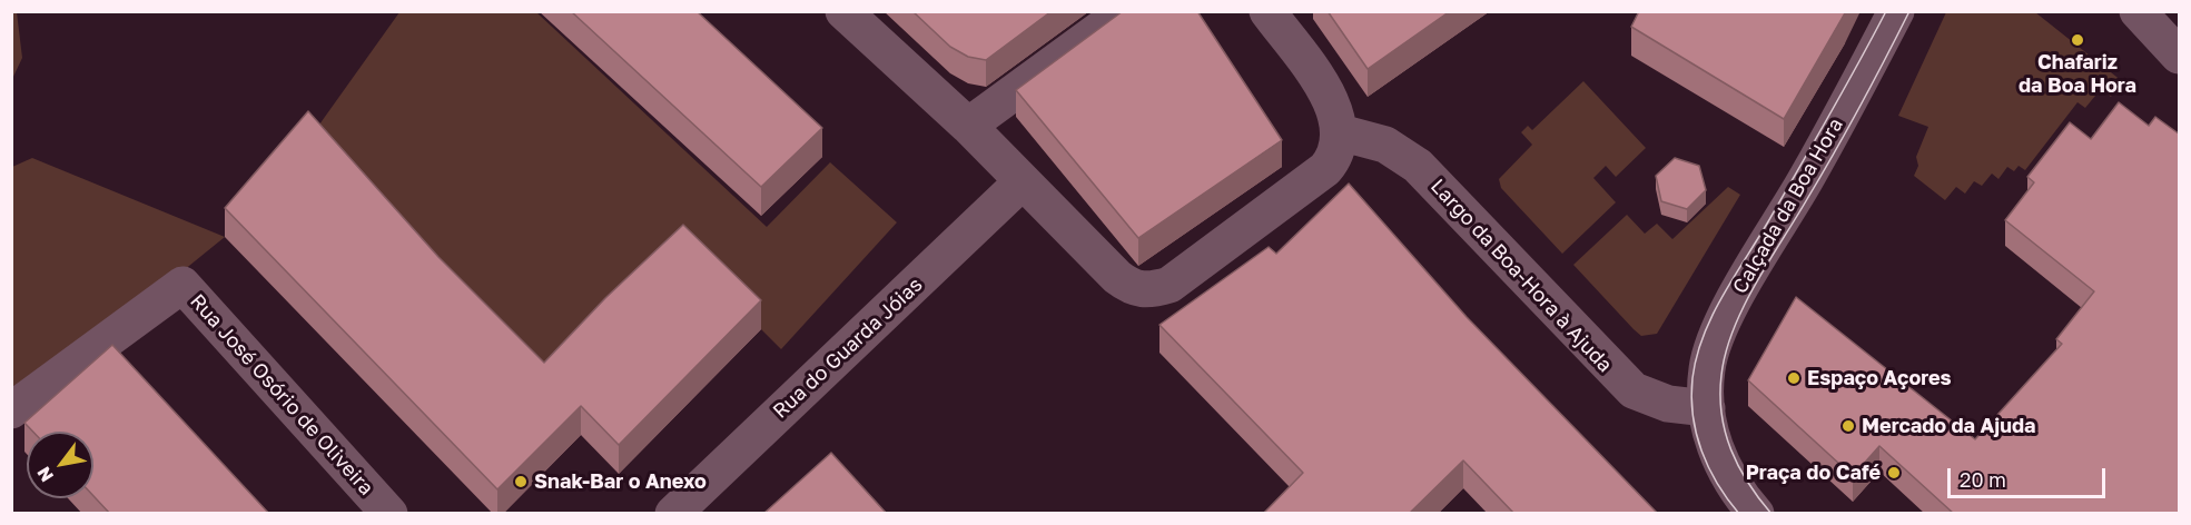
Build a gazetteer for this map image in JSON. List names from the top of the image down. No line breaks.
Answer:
{"streets":{"street":["Calçada da Boa Hora","Largo da Boa-Hora à Ajuda","Rua do Guarda Jóias","Rua José Osório de Oliveira"]},"crossings":[["Calçada da Boa Hora","Largo da Boa-Hora à Ajuda"]],"places":["Chafariz da Boa Hora","Espaço Açores","Mercado da Ajuda","Praça do Café","Snak-Bar o Anexo"],"scale_bar":"20 m","north":"bottom left"}
